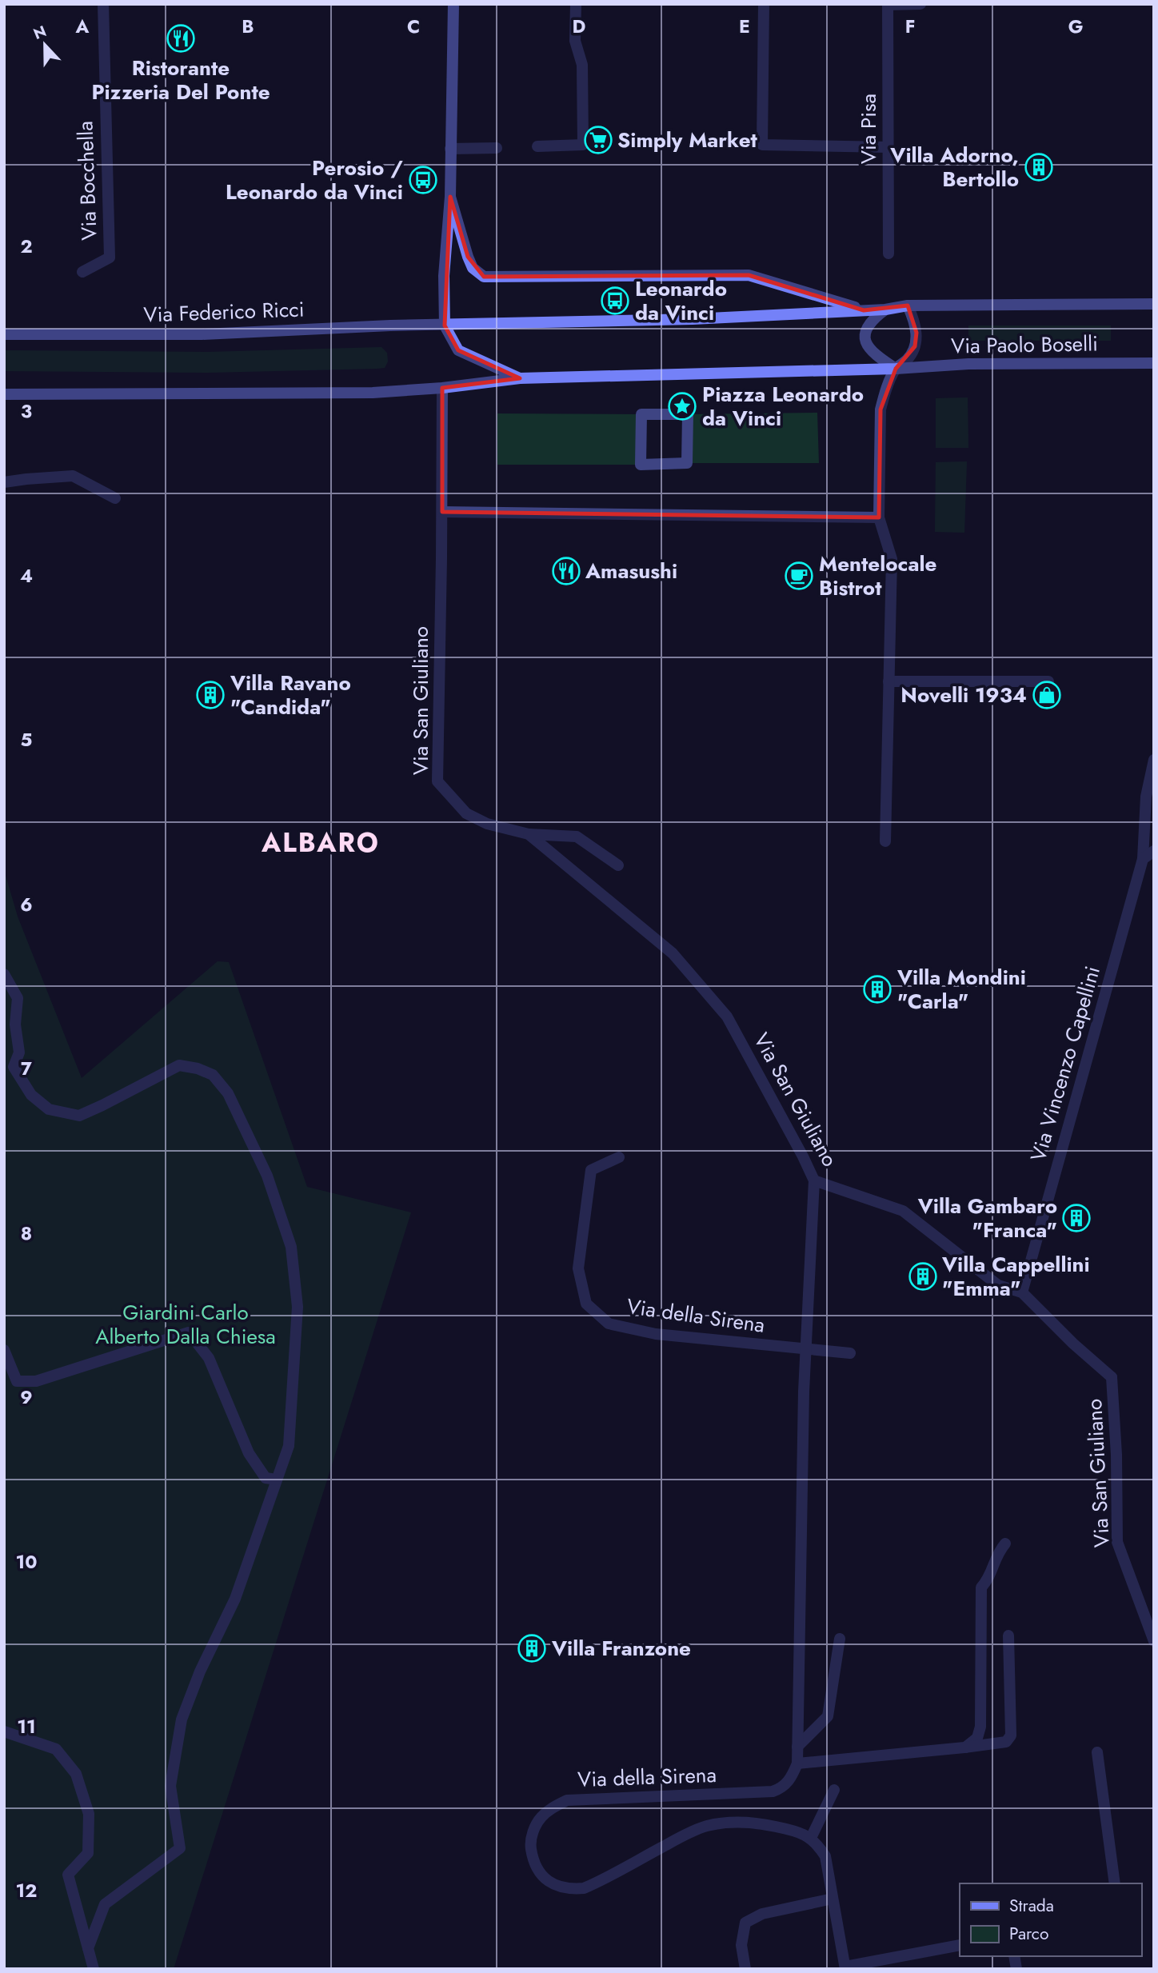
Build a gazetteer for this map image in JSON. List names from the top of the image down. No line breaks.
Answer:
{"streets":{"main road":["Via Federico Ricci","Via Paolo Boselli"],"street":["Via Pisa","Via Bocchella","Via San Giuliano","Via Vincenzo Capellini","Via della Sirena"]},"crossings":[["Via San Giuliano","Via Vincenzo Capellini"]],"districts":["ALBARO"],"parks":["Giardini Carlo Alberto Dalla Chiesa"],"places":{"restaurant":["Ristorante Pizzeria Del Ponte","Amasushi"],"supermarket":["Simply Market"],"building":["Villa Adorno, Bertollo","Villa Ravano \"Candida\"","Villa Mondini \"Carla\"","Villa Gambaro \"Franca\"","Villa Cappellini \"Emma\"","Villa Franzone"],"bus stop":["Perosio / Leonardo da Vinci","Leonardo da Vinci"],"place":["Piazza Leonardo da Vinci"],"cafe":["Mentelocale Bistrot"],"shop":["Novelli 1934"]},"legend":["Strada","Parco"],"north":"top","grid":{"columns":["A","B","C","D","E","F","G"],"rows":["2","3","4","5","6","7","8","9","10","11","12"]}}
